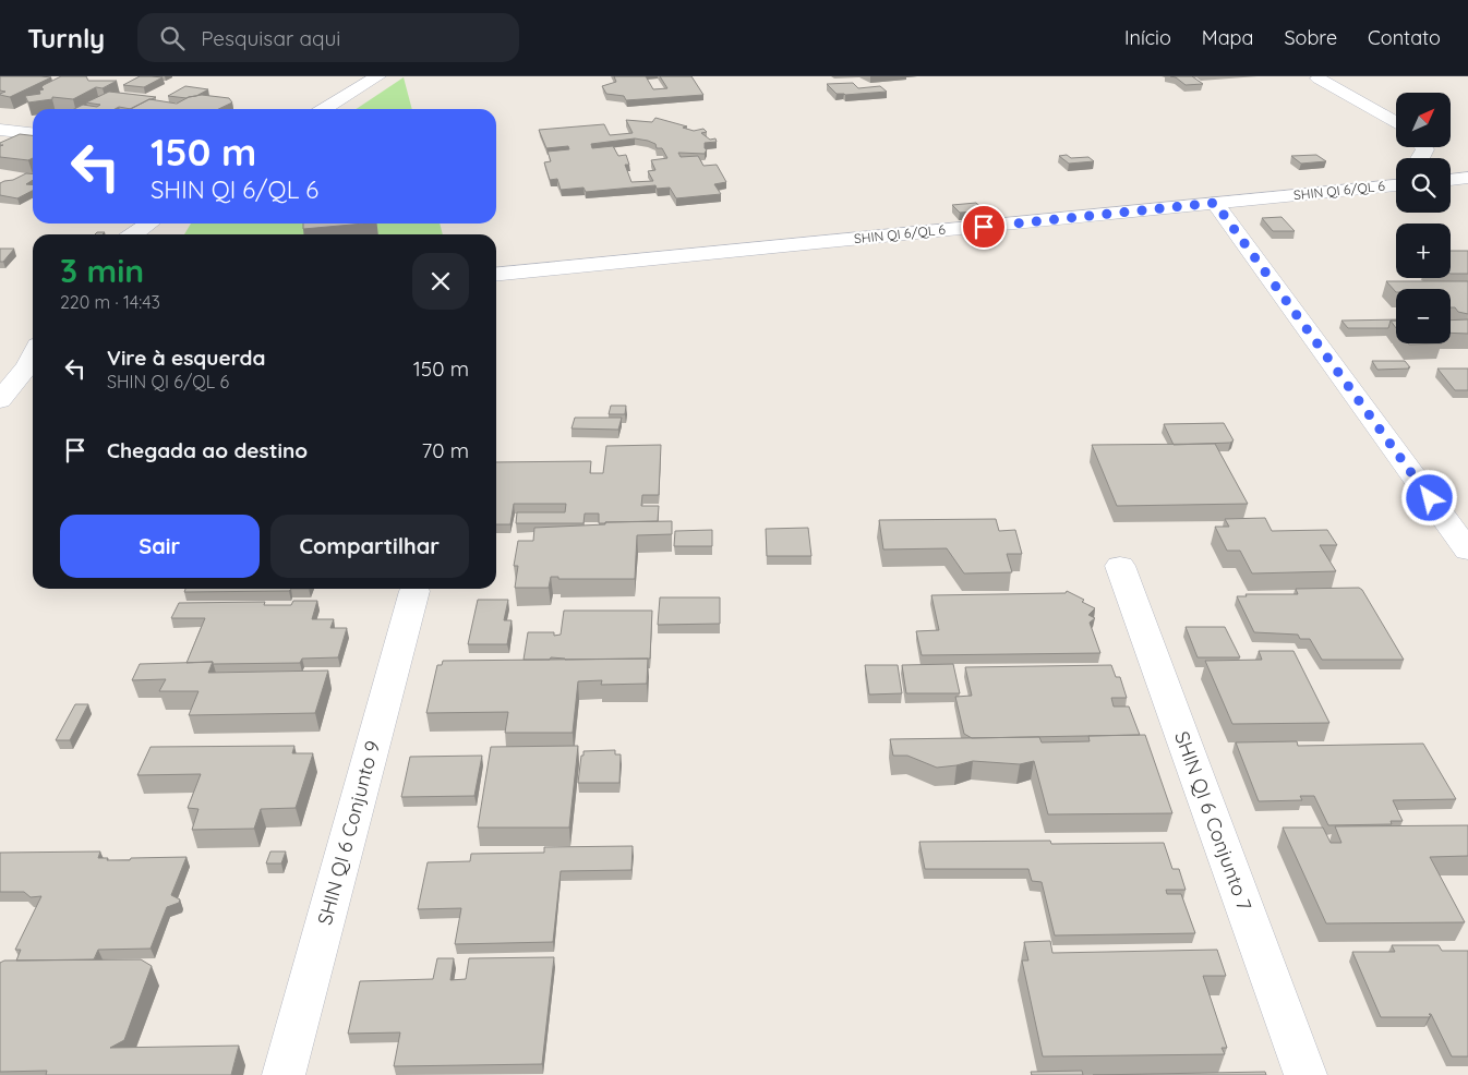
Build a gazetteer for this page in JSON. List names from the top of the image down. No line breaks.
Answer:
{"streets":{"street":["SHIN QI 6/QL 6","SHIN QI 6 Conjunto 7","SHIN QI 6 Conjunto 9"]},"north":"top right","page":{"header":"Turnly","search":"Pesquisar aqui","nav":["Início","Mapa","Sobre","Contato"],"map_buttons":["+","−"],"turn":["150 m","SHIN QI 6/QL 6"],"heading":["3 min","220 m · 14:43"],"list":[{"name":"Vire à esquerda","note":"SHIN QI 6/QL 6","value":"150 m"},{"name":"Chegada ao destino","value":"70 m"}],"buttons":["Sair","Compartilhar"]}}
